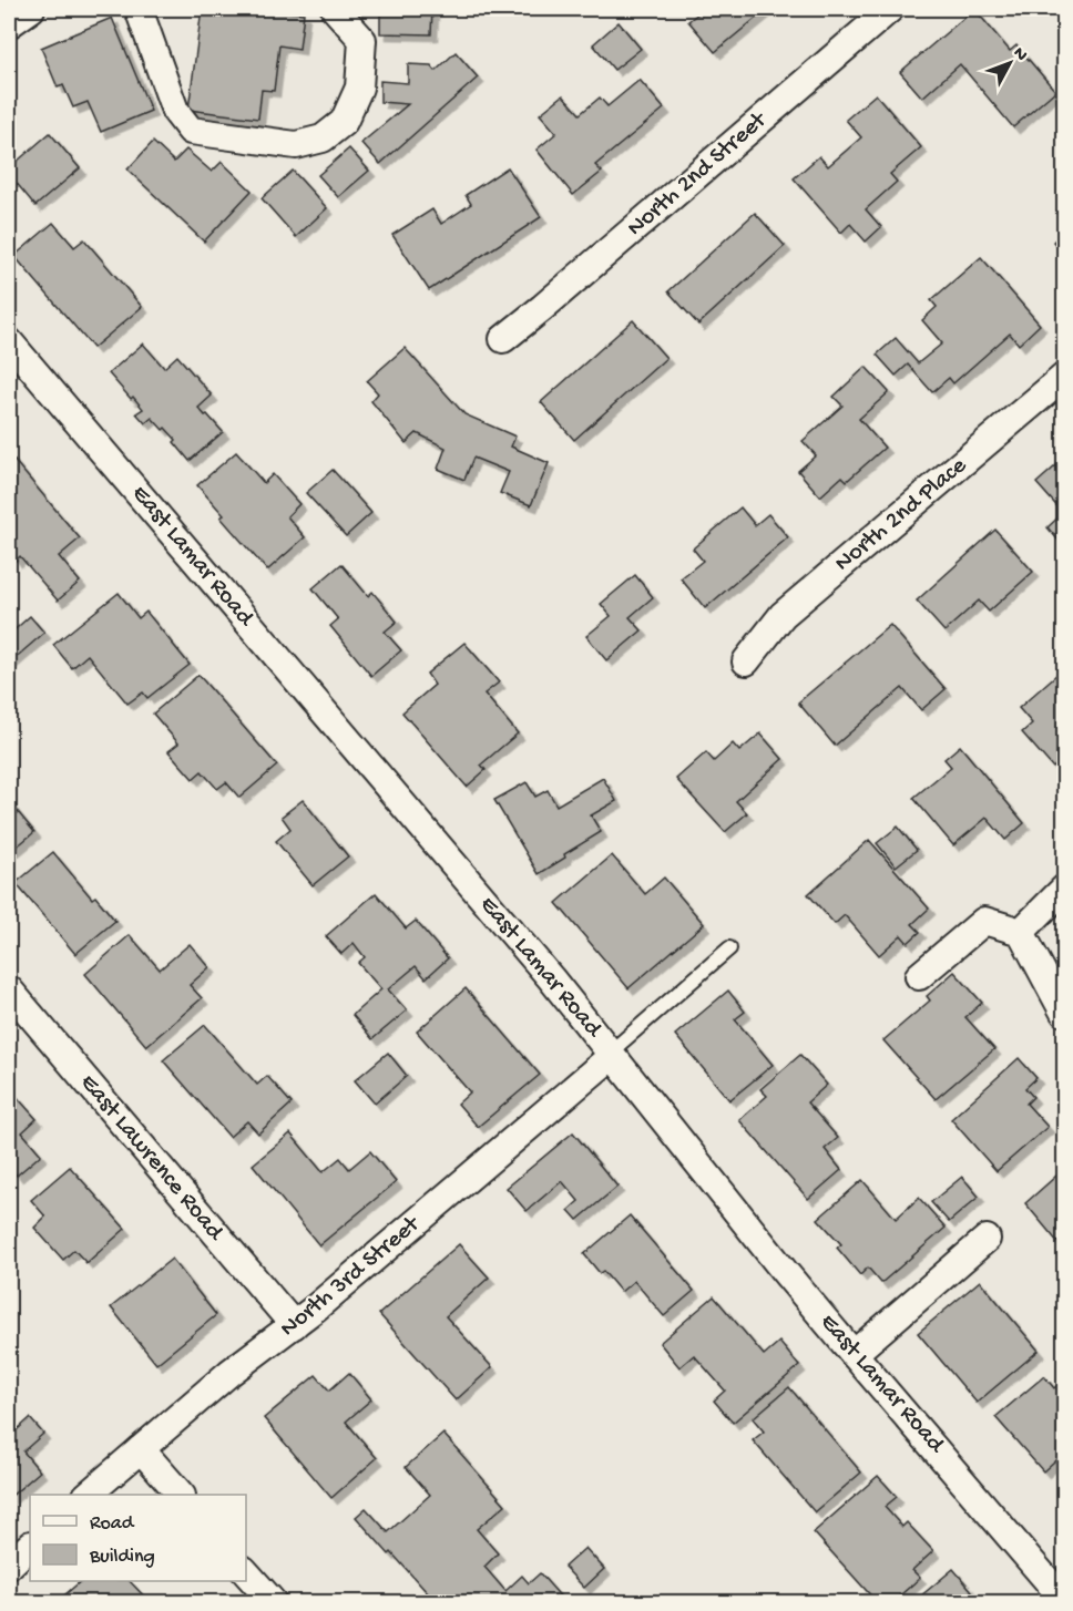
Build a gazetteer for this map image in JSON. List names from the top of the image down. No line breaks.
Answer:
{"streets":{"street":["North 2nd Street","North 2nd Place","East Lamar Road","East Lawrence Road","North 3rd Street"]},"crossings":[["East Lamar Road","North 3rd Street"],["East Lawrence Road","North 3rd Street"]],"legend":["Road","Building"],"north":"top right"}
